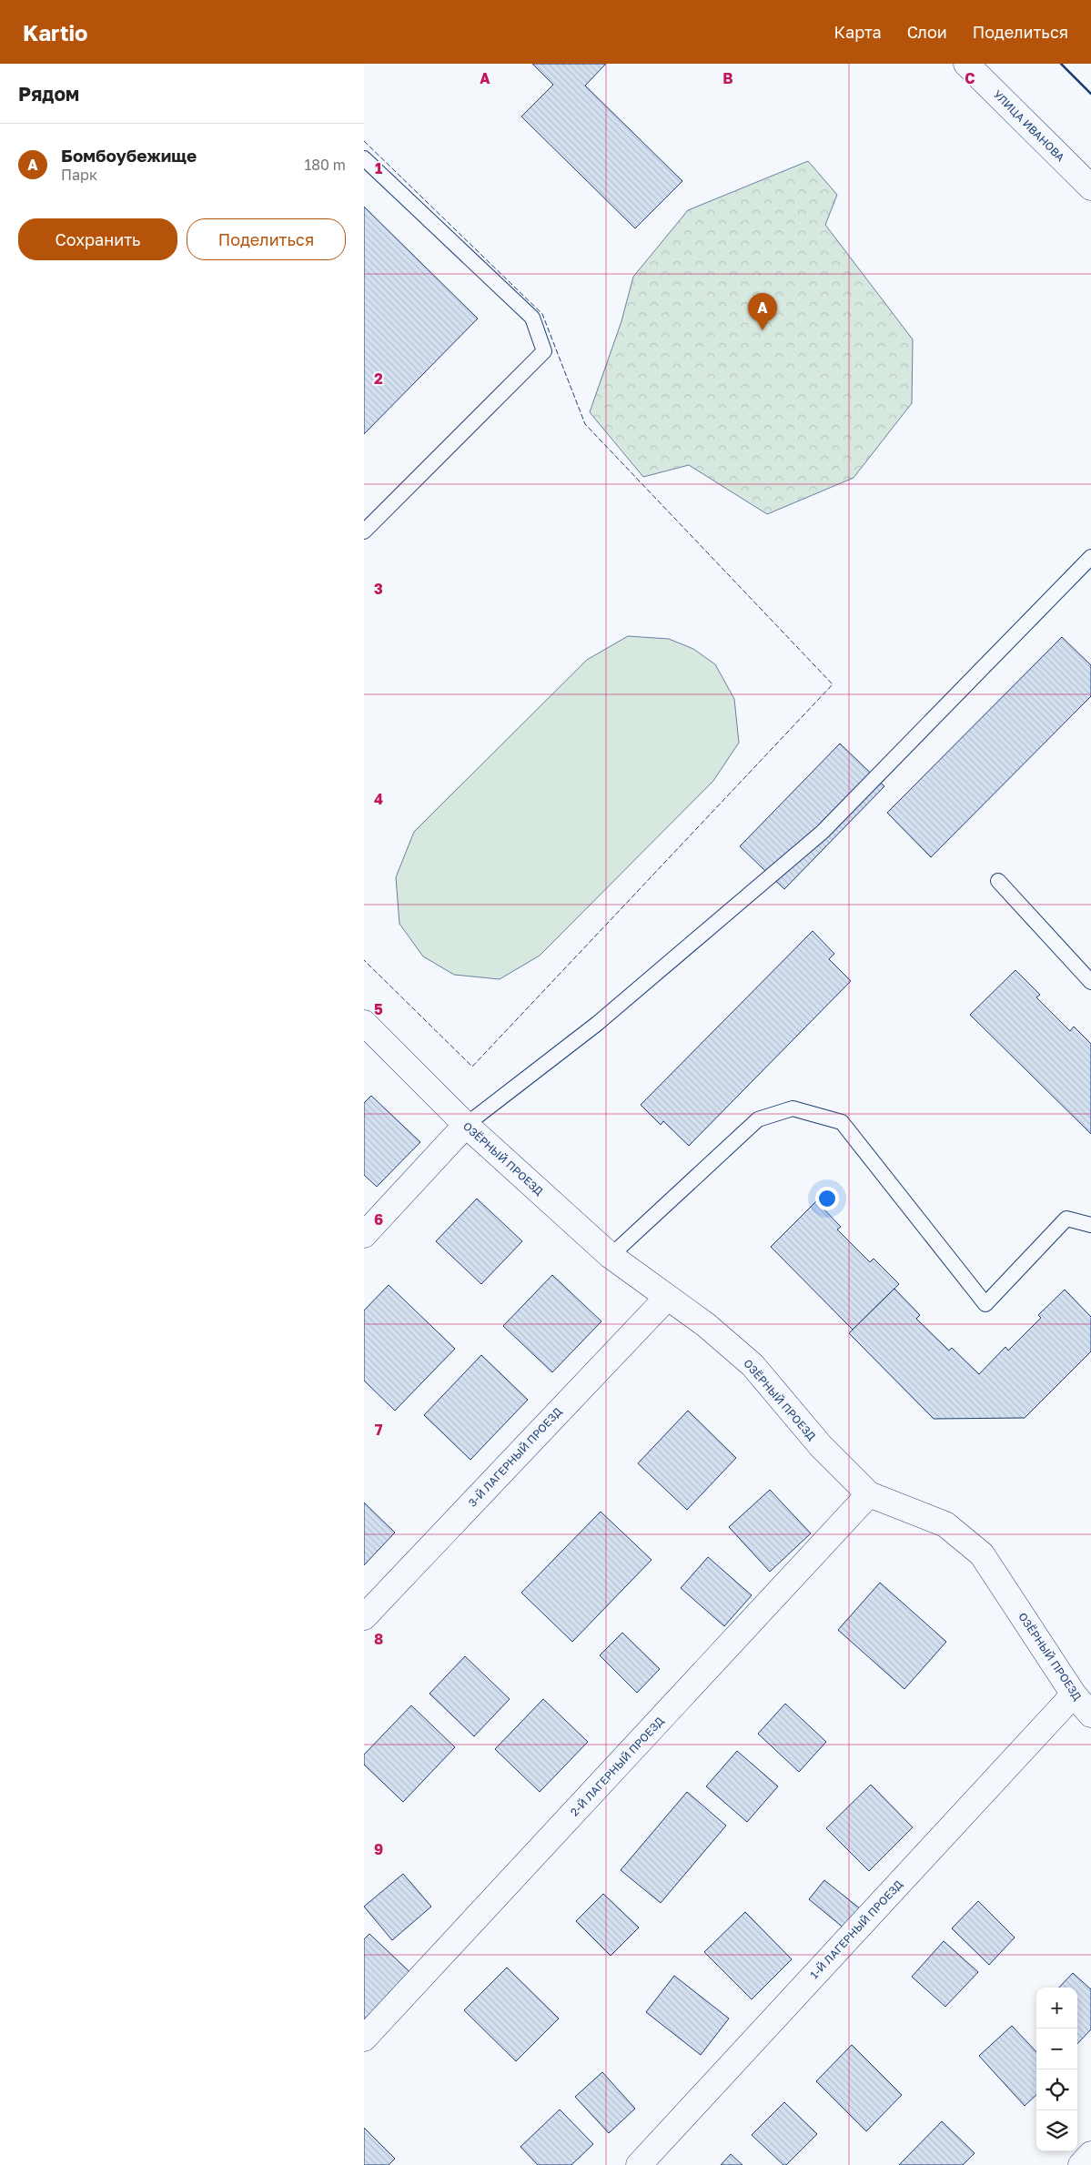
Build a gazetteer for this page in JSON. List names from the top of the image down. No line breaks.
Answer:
{"streets":{"street":["УЛИЦА ИВАНОВА","ОЗЁРНЫЙ ПРОЕЗД","3-Й ЛАГЕРНЫЙ ПРОЕЗД","2-Й ЛАГЕРНЫЙ ПРОЕЗД","1-Й ЛАГЕРНЫЙ ПРОЕЗД"]},"crossings":[["ОЗЁРНЫЙ ПРОЕЗД","3-Й ЛАГЕРНЫЙ ПРОЕЗД"],["ОЗЁРНЫЙ ПРОЕЗД","2-Й ЛАГЕРНЫЙ ПРОЕЗД"],["ОЗЁРНЫЙ ПРОЕЗД","1-Й ЛАГЕРНЫЙ ПРОЕЗД"]],"page":{"header":"Kartio","nav":["Карта","Слои","Поделиться"],"heading":"Рядом","list":[{"mark":"A","name":"Бомбоубежище","note":"Парк","value":"180 m"}],"buttons":["Сохранить","Поделиться"],"pins":"A","map_buttons":["+","−"]},"grid":{"columns":["A","B","C"],"rows":["1","2","3","4","5","6","7","8","9"]}}
